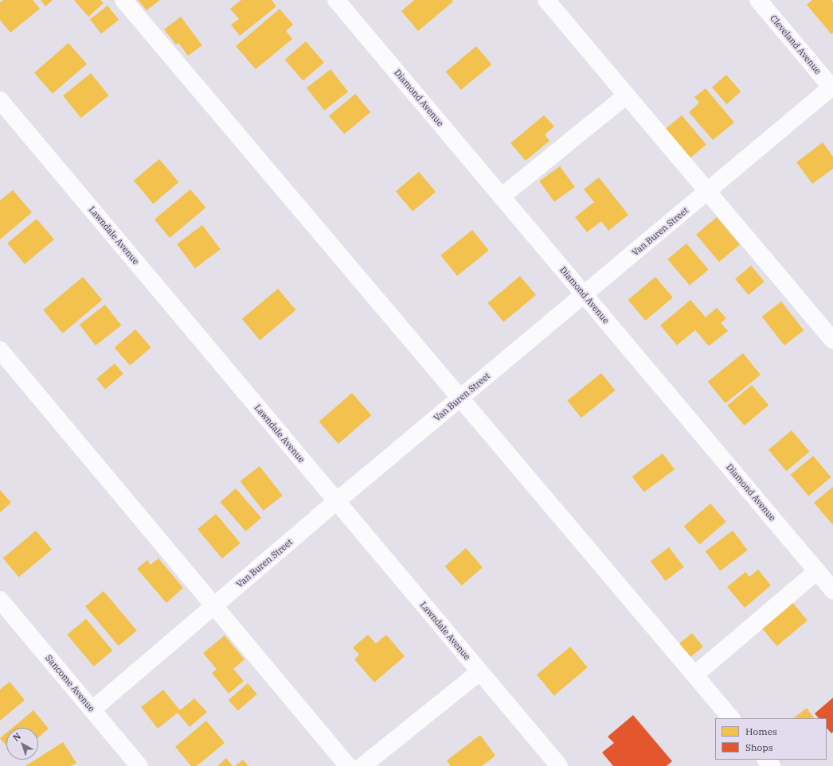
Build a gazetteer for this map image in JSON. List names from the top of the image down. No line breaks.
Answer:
{"streets":{"street":["Cleveland Avenue","Diamond Avenue","Van Buren Street","Lawndale Avenue","Sancome Avenue"]},"crossings":[["Cleveland Avenue","Van Buren Street"],["Diamond Avenue","Van Buren Street"],["Van Buren Street","Lawndale Avenue"],["Van Buren Street","Sancome Avenue"]],"legend":["Homes","Shops"],"north":"top left"}
